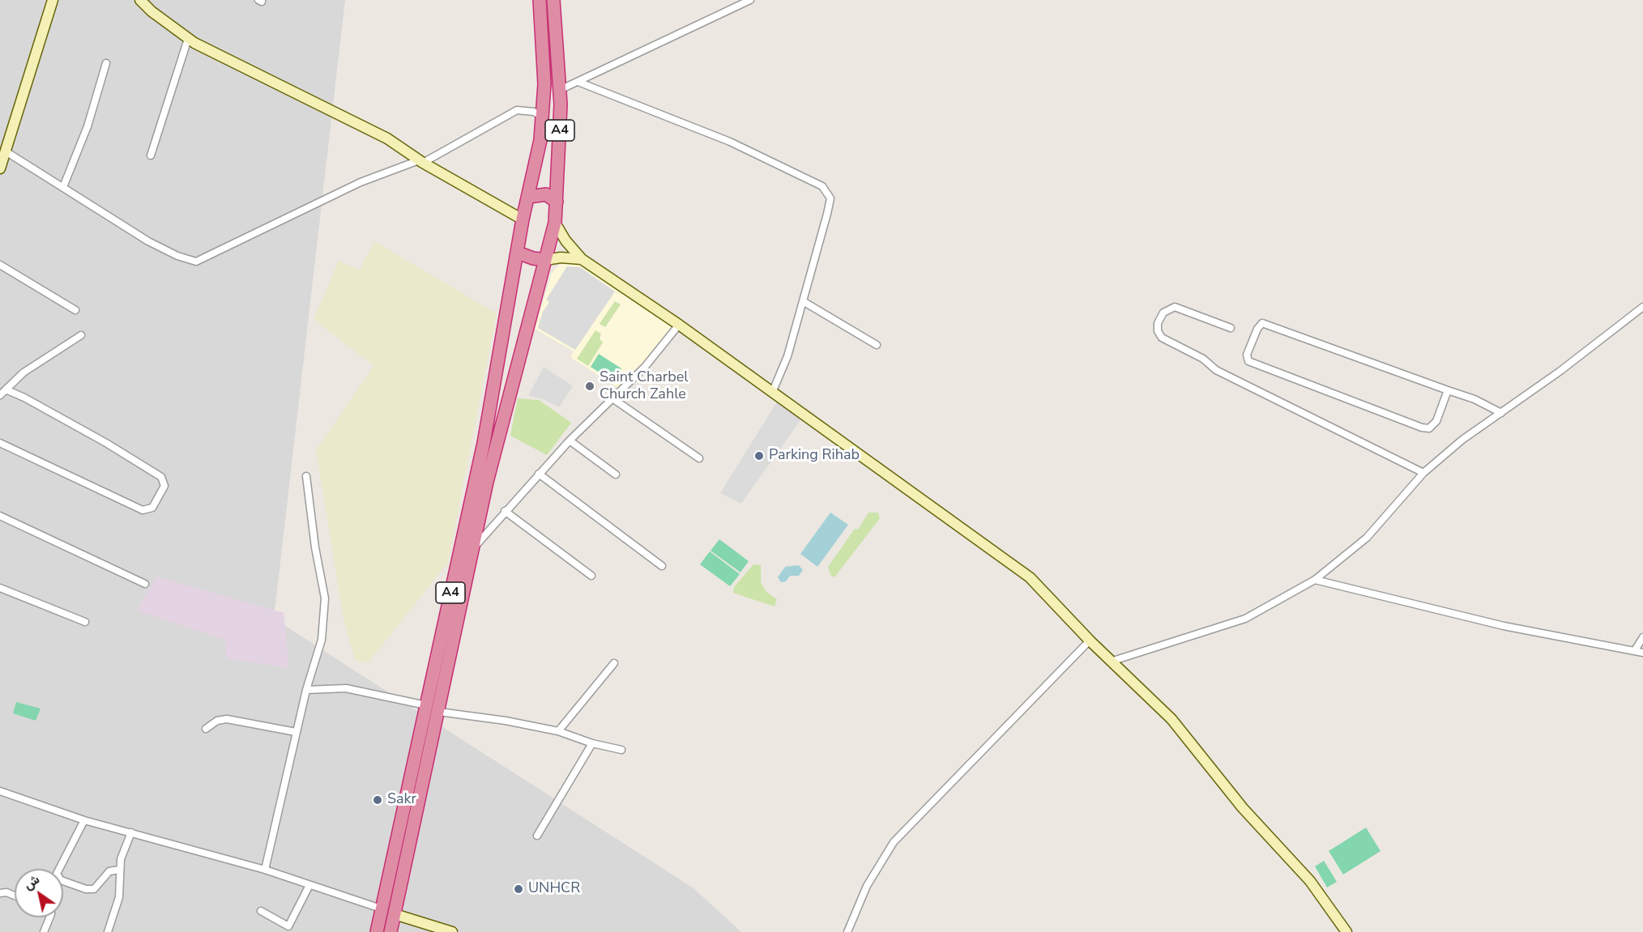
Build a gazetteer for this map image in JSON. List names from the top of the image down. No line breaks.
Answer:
{"streets":{"highway":["A4"]},"places":["Saint Charbel Church Zahle","Parking Rihab","Sakr","UNHCR"],"north":"top left"}
